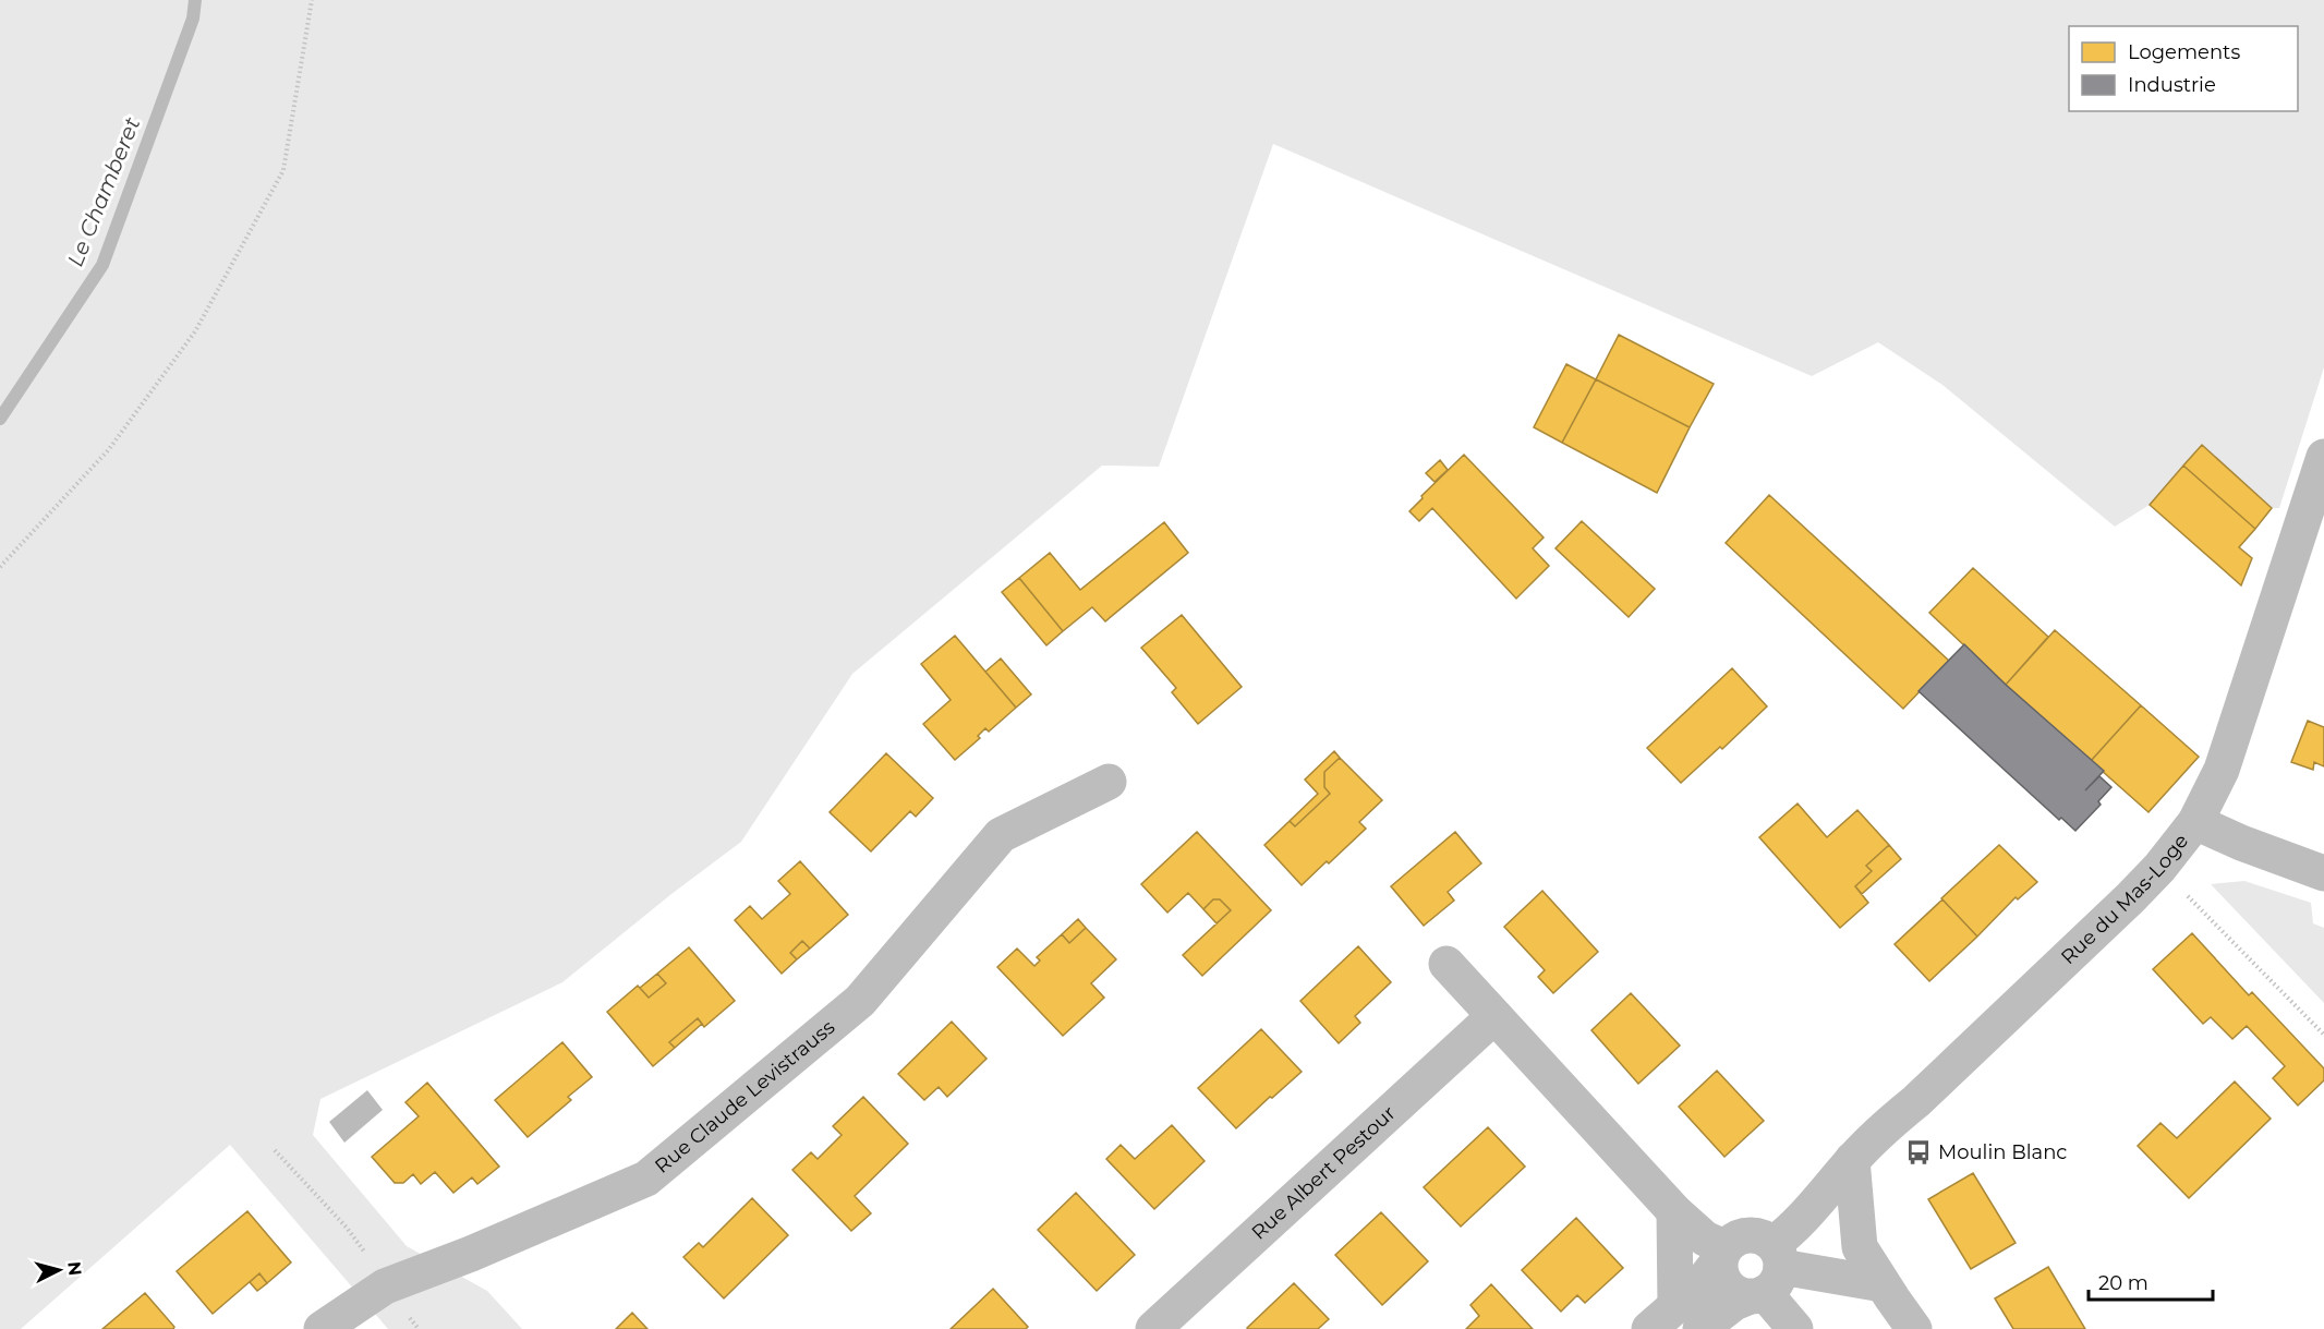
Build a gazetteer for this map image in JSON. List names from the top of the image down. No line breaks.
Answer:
{"streets":{"street":["Rue du Mas-Loge","Rue Claude Levistrauss","Rue Albert Pestour"]},"water":["Le Chamberet"],"places":{"bus stop":["Moulin Blanc"]},"legend":["Logements","Industrie"],"scale_bar":"20 m","north":"right"}
